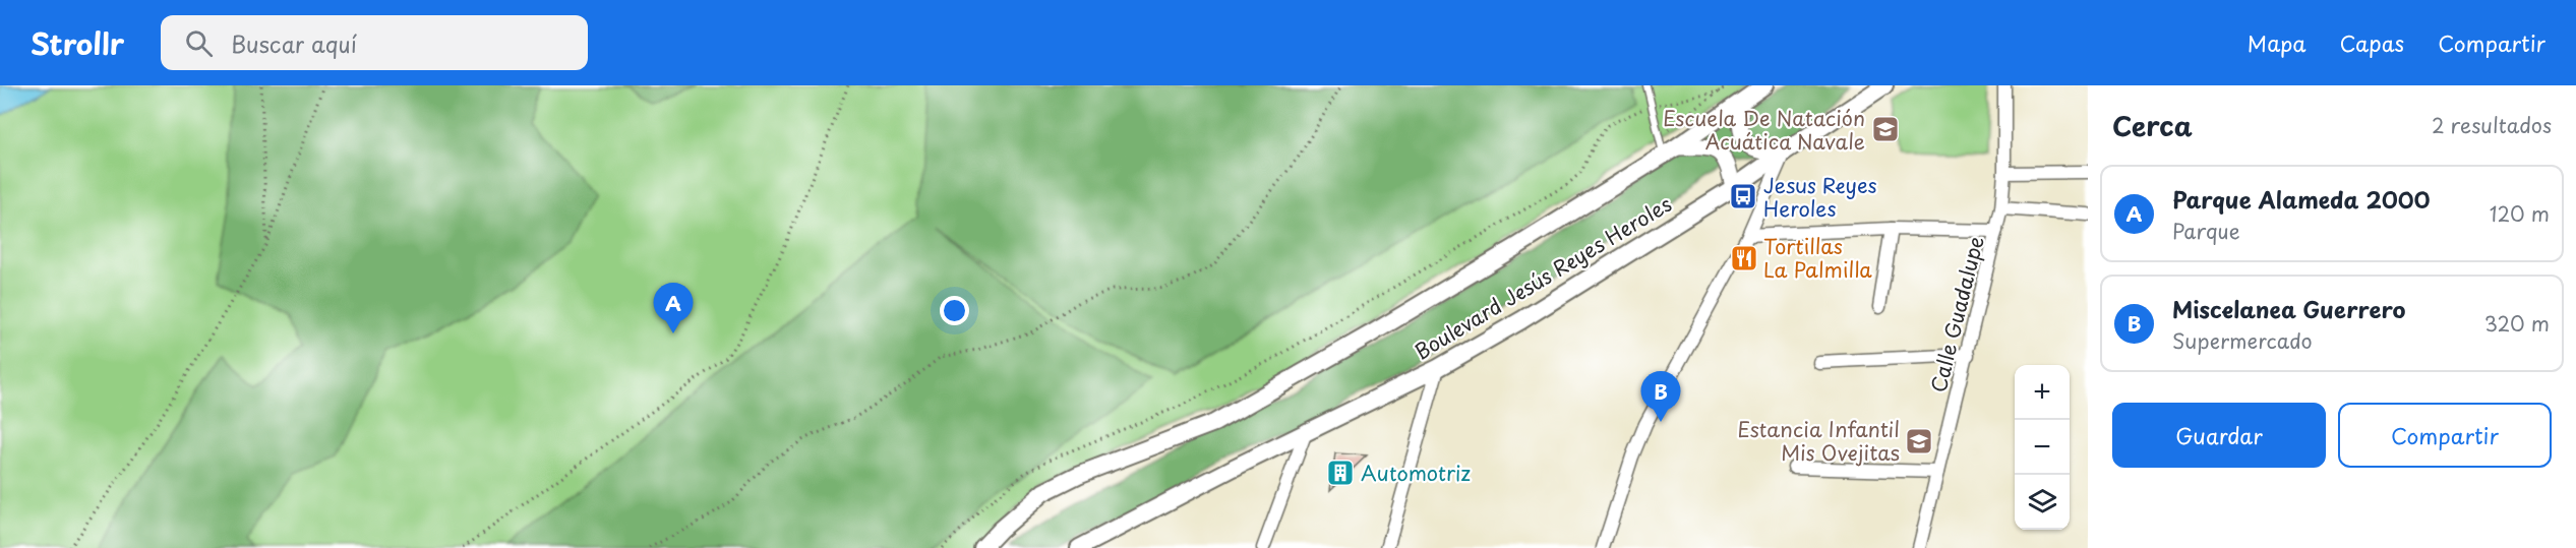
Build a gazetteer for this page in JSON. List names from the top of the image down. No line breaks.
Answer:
{"streets":{"main road":["Boulevard Jesús Reyes Heroles"],"street":["Calle Guadalupe"]},"places":{"school or university":["Escuela De Natación Acuática Navale","Estancia Infantil Mis Ovejitas"],"bus stop":["Jesus Reyes Heroles"],"restaurant":["Tortillas La Palmilla"],"building":["Automotriz"]},"page":{"header":"Strollr","search":"Buscar aquí","nav":["Mapa","Capas","Compartir"],"heading":["Cerca","2 resultados"],"list":[{"mark":"A","name":"Parque Alameda 2000","note":"Parque","value":"120 m"},{"mark":"B","name":"Miscelanea Guerrero","note":"Supermercado","value":"320 m"}],"pins":["A","B"],"map_buttons":["+","−"],"buttons":["Guardar","Compartir"]}}
